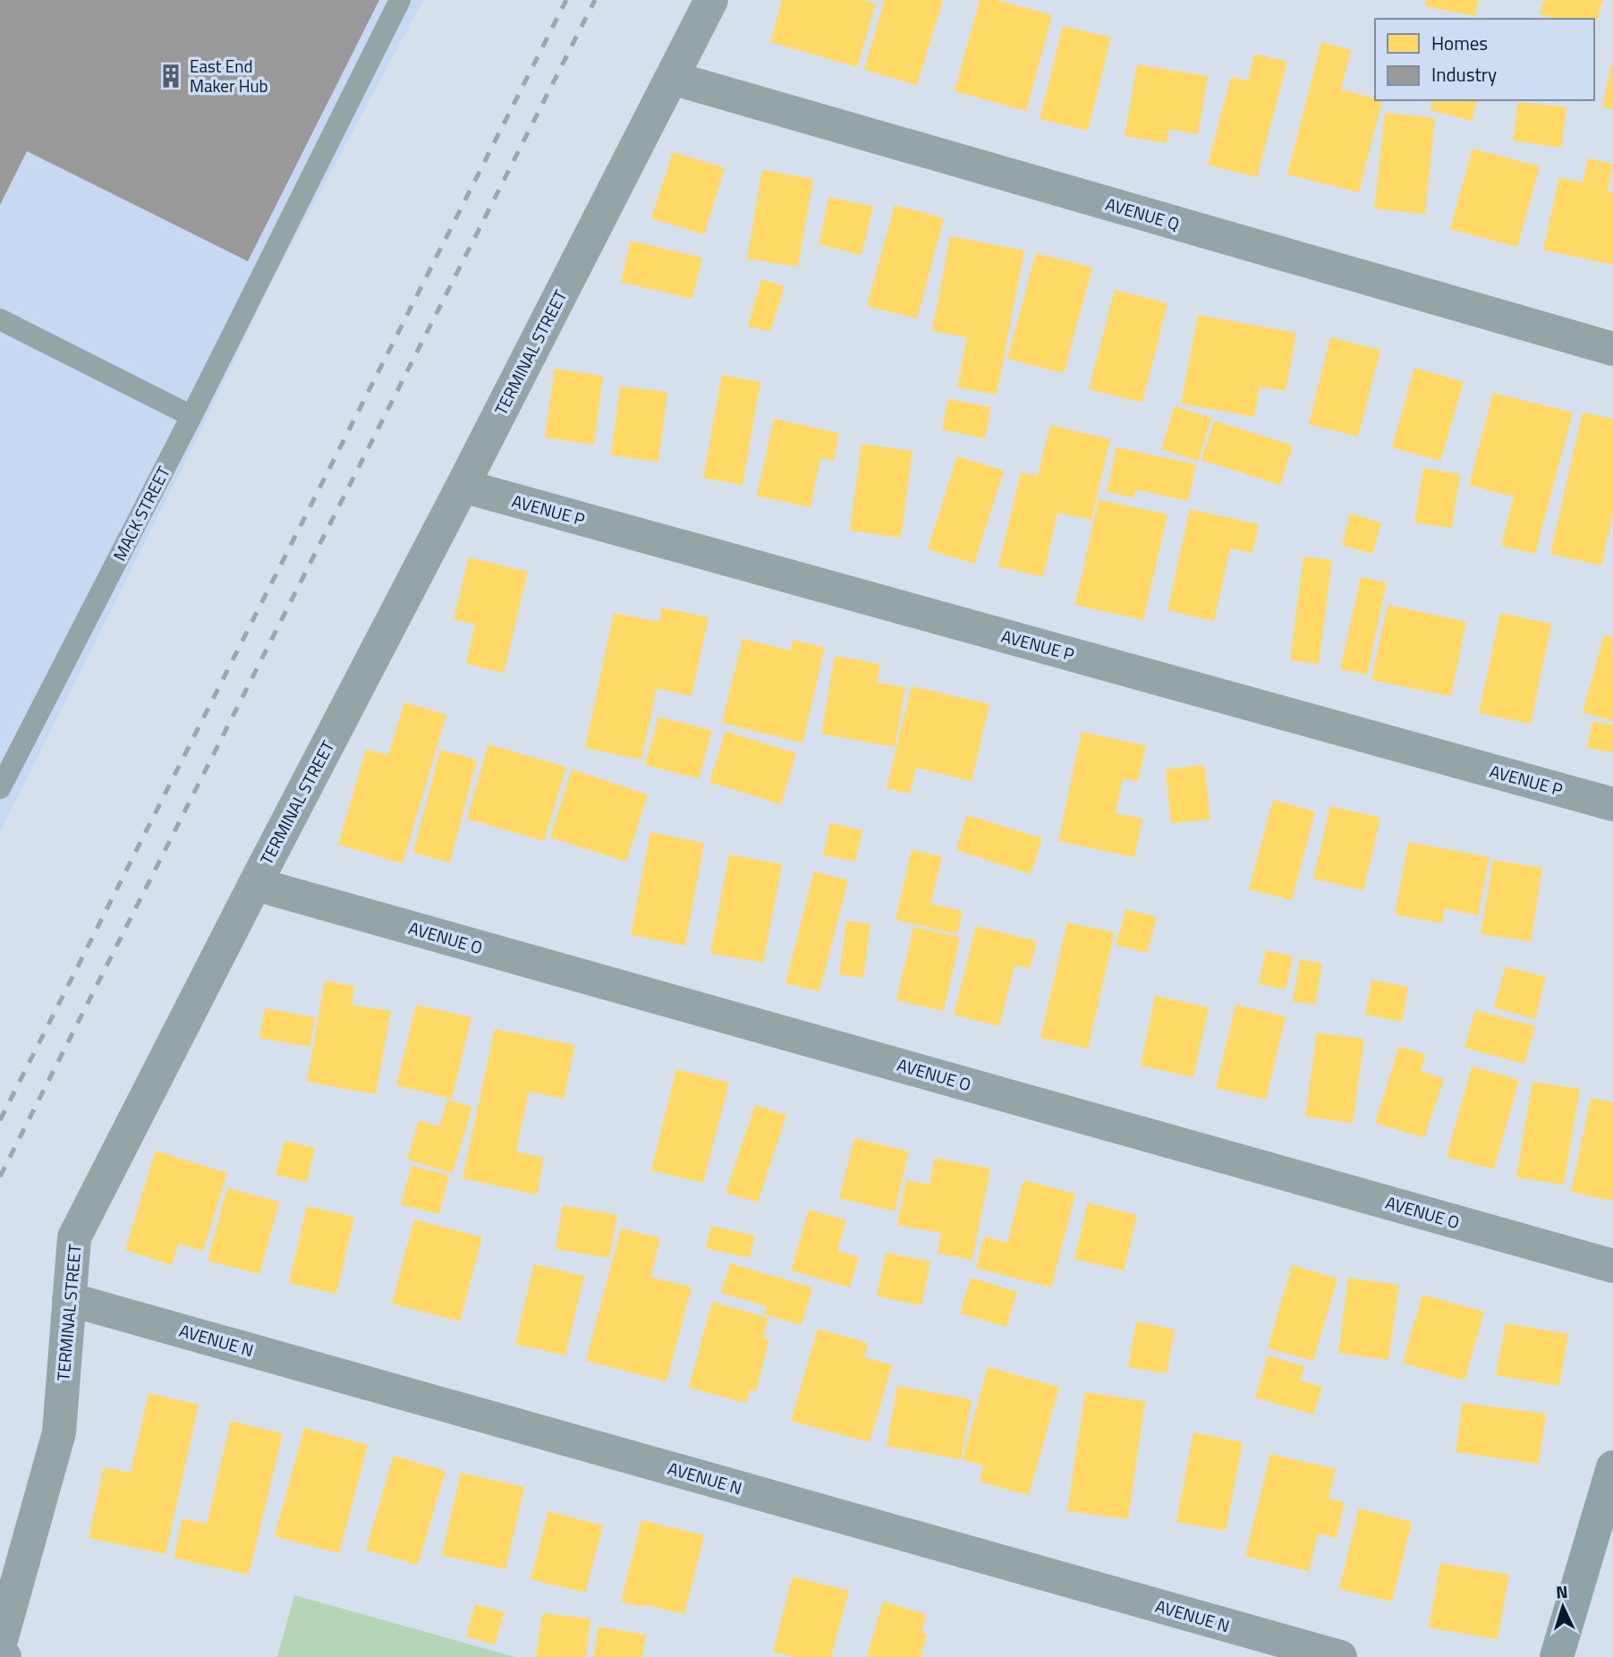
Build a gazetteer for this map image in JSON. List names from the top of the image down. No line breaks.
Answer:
{"streets":{"street":["AVENUE Q","TERMINAL STREET","AVENUE P","AVENUE O","AVENUE N"],"lane":["MACK STREET"]},"crossings":[["AVENUE Q","TERMINAL STREET"],["TERMINAL STREET","AVENUE P"],["TERMINAL STREET","AVENUE O"],["TERMINAL STREET","AVENUE N"]],"places":{"building":["East End Maker Hub"]},"legend":["Homes","Industry"],"north":"top"}
